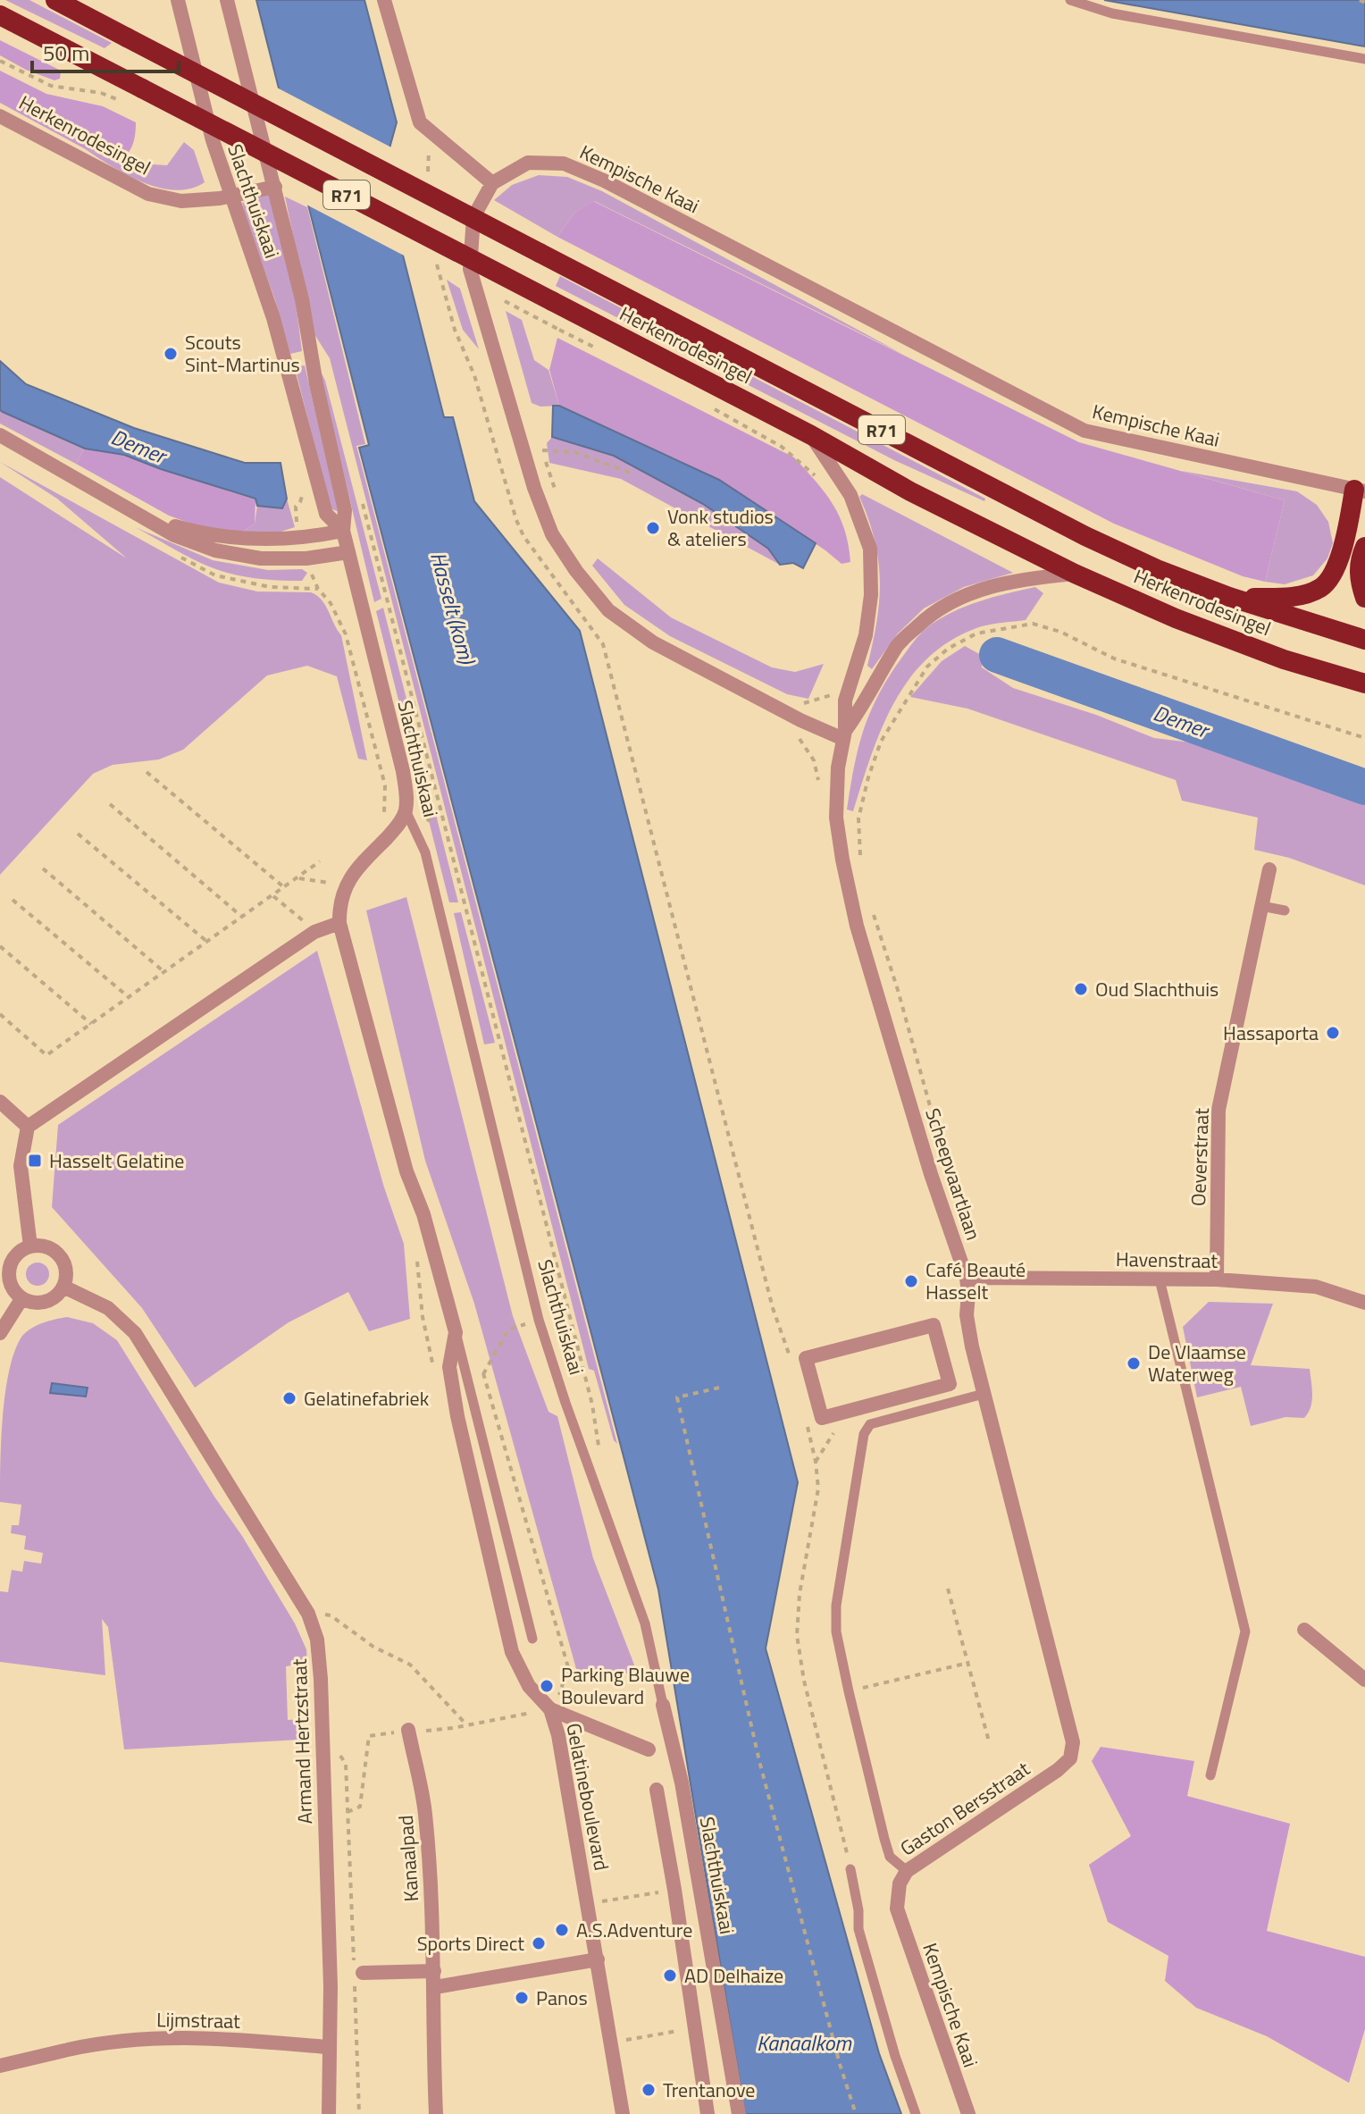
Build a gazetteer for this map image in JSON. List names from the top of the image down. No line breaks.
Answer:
{"streets":{"highway":["Herkenrodesingel","R71"],"street":["Kempische Kaai","Slachthuiskaai","Oeverstraat","Scheepvaartlaan","Havenstraat","Armand Hertzstraat","Gelatineboulevard","Gaston Bersstraat","Kanaalpad","Lijmstraat"]},"crossings":[["Herkenrodesingel","Slachthuiskaai"],["Kempische Kaai","Gaston Bersstraat"],["Oeverstraat","Havenstraat"],["Scheepvaartlaan","Havenstraat"],["Scheepvaartlaan","Gaston Bersstraat"],["Armand Hertzstraat","Lijmstraat"]],"water":["Demer","Hasselt (kom)","Kanaalkom"],"places":{"other":["Scouts Sint-Martinus","Vonk studios & ateliers","Oud Slachthuis","Hassaporta","Café Beauté Hasselt","De Vlaamse Waterweg","Gelatinefabriek","Parking Blauwe Boulevard","A.S.Adventure","Sports Direct","AD Delhaize","Panos","Trentanove"],"transit":["Hasselt Gelatine"]},"scale_bar":"50 m"}
